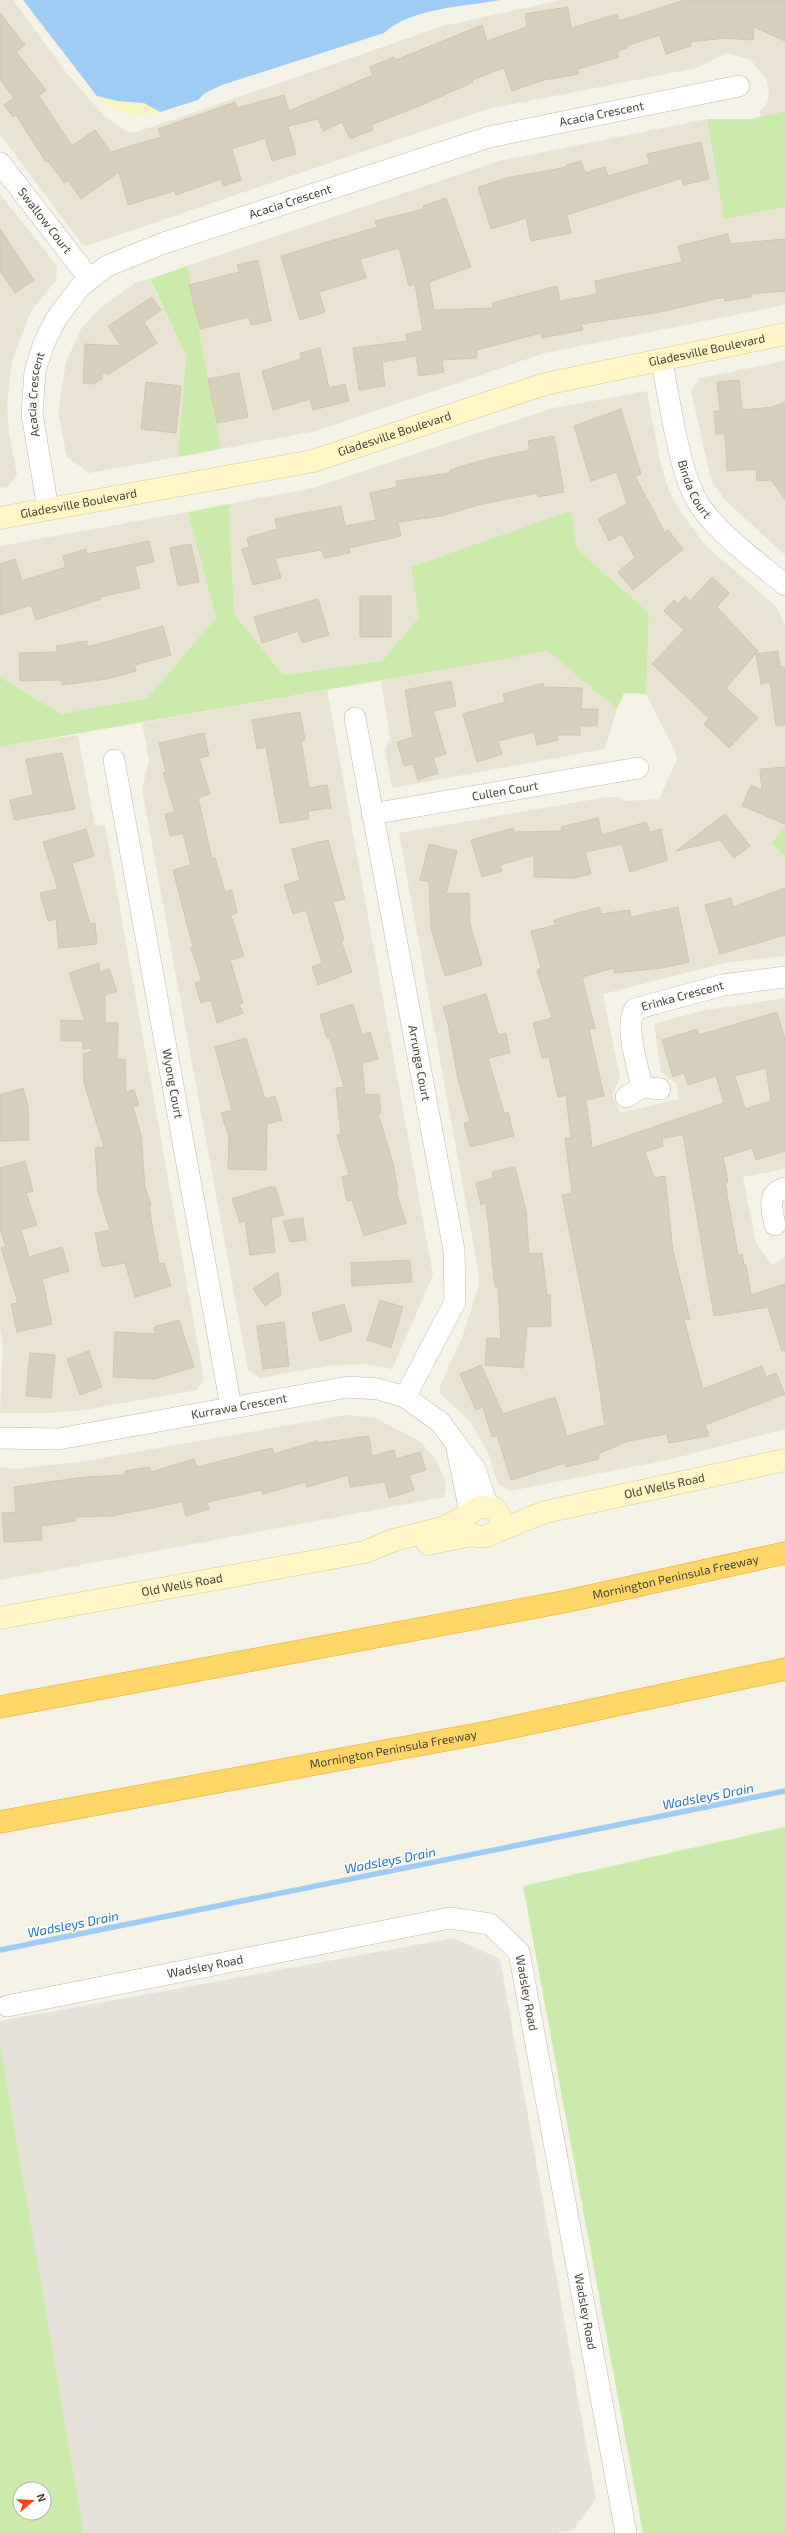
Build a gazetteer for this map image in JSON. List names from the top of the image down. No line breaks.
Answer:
{"streets":{"highway":["Mornington Peninsula Freeway"],"street":["Acacia Crescent","Swallow Court","Gladesville Boulevard","Binda Court","Cullen Court","Erinka Crescent","Arrunga Court","Wyong Court","Kurrawa Crescent","Old Wells Road","Wadsley Road"]},"crossings":[["Acacia Crescent","Swallow Court"],["Acacia Crescent","Gladesville Boulevard"],["Gladesville Boulevard","Binda Court"],["Cullen Court","Arrunga Court"],["Arrunga Court","Kurrawa Crescent"],["Wyong Court","Kurrawa Crescent"],["Kurrawa Crescent","Old Wells Road"]],"water":["Wadsleys Drain"],"north":"right"}
